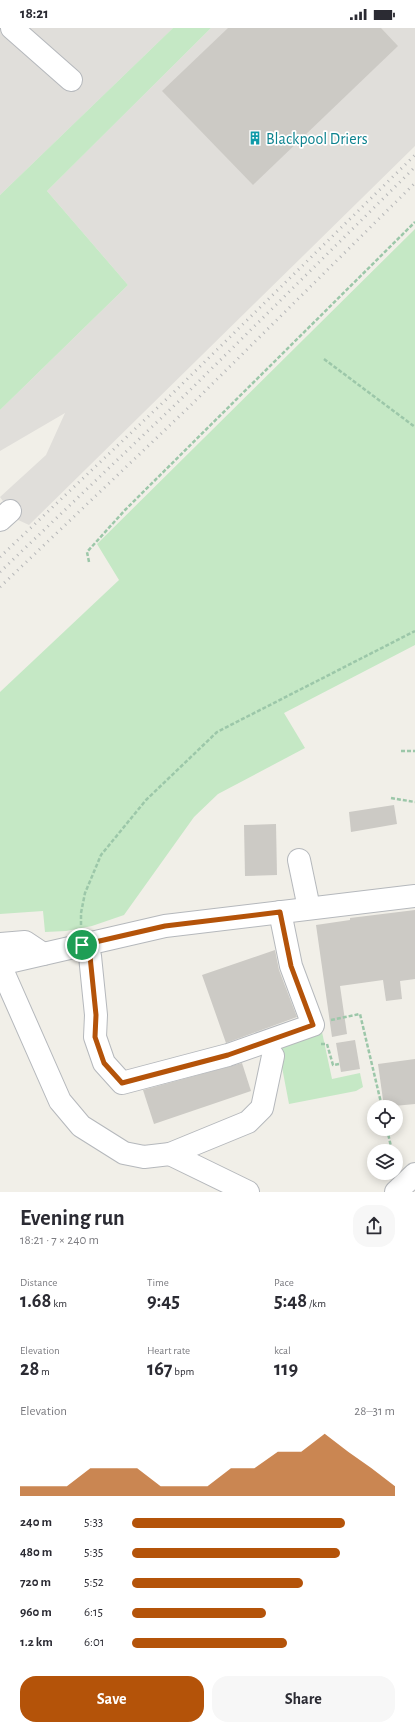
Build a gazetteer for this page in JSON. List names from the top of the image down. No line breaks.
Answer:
{"places":{"building":["Blackpool Driers"]},"page":{"status":"18:21","heading":["Evening run","18:21 · 7 × 240 m"],"stats":[["Distance","1.68 km"],["Time","9:45"],["Pace","5:48 /km"],["Elevation","28 m"],["Heart rate","167 bpm"],["kcal","119"]],"chart":["Elevation","28–31 m"],"list":[{"name":"240 m","note":"5:33"},{"name":"480 m","note":"5:35"},{"name":"720 m","note":"5:52"},{"name":"960 m","note":"6:15"},{"name":"1.2 km","note":"6:01"}],"buttons":["Save","Share"]}}
